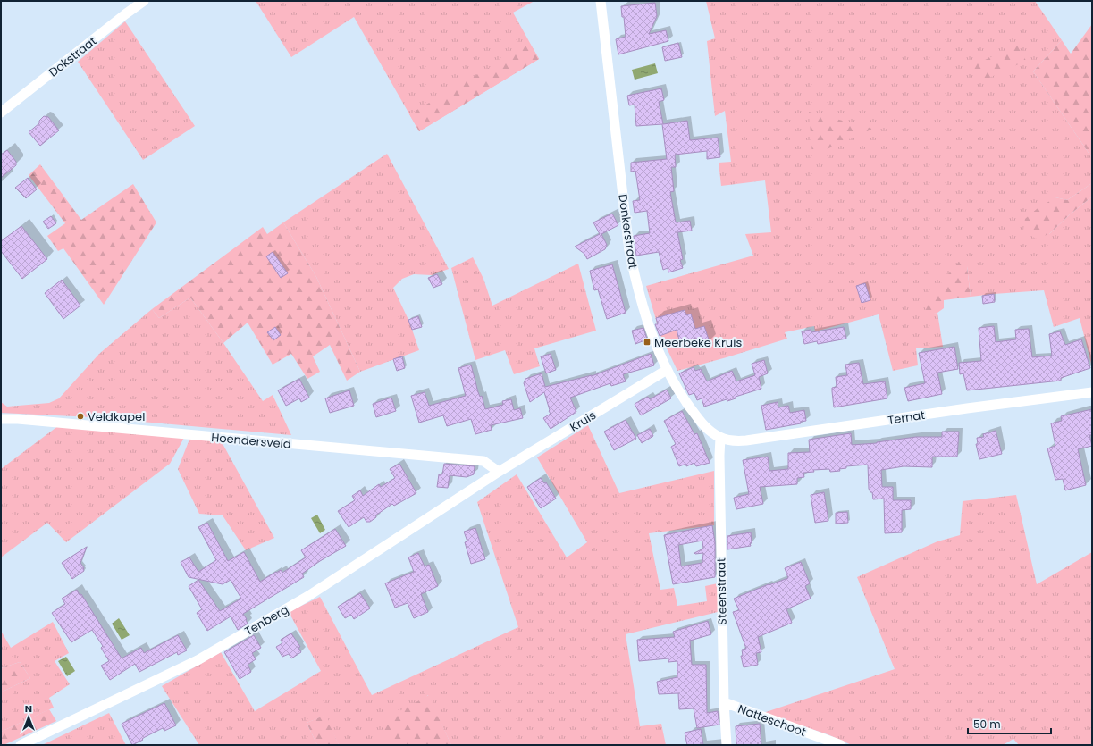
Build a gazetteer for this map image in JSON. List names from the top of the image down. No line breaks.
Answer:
{"streets":{"street":["Dokstraat","Donkerstraat","Ternat","Kruis","Hoendersveld","Steenstraat","Tenberg","Natteschoot"]},"crossings":[["Donkerstraat","Ternat"],["Donkerstraat","Kruis"],["Donkerstraat","Steenstraat"],["Ternat","Steenstraat"],["Kruis","Hoendersveld"],["Kruis","Tenberg"],["Hoendersveld","Tenberg"],["Steenstraat","Natteschoot"]],"places":{"transit":["Meerbeke Kruis"],"other":["Veldkapel"]},"scale_bar":"50 m","north":"top"}
